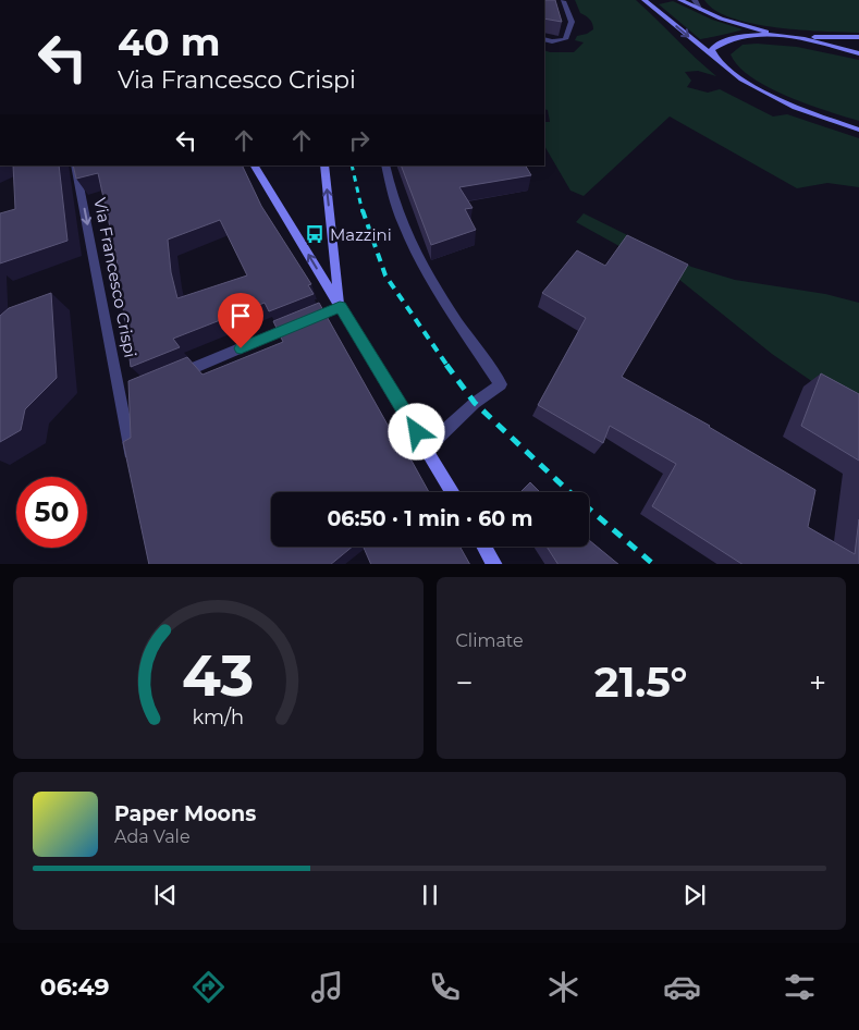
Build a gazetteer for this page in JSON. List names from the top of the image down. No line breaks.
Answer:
{"streets":{"street":["Via Francesco Crispi"]},"one_way":["Via Francesco Crispi"],"places":{"bus stop":["Mazzini"]},"page":{"turn":["40 m","Via Francesco Crispi"],"limit":"50","trip":"06:50 · 1 min · 60 m","tile":"Climate","heat":["−","21.5°","+"],"song":["Paper Moons","Ada Vale"],"tabs":"06:49","gauge":["43","km/h"]}}
